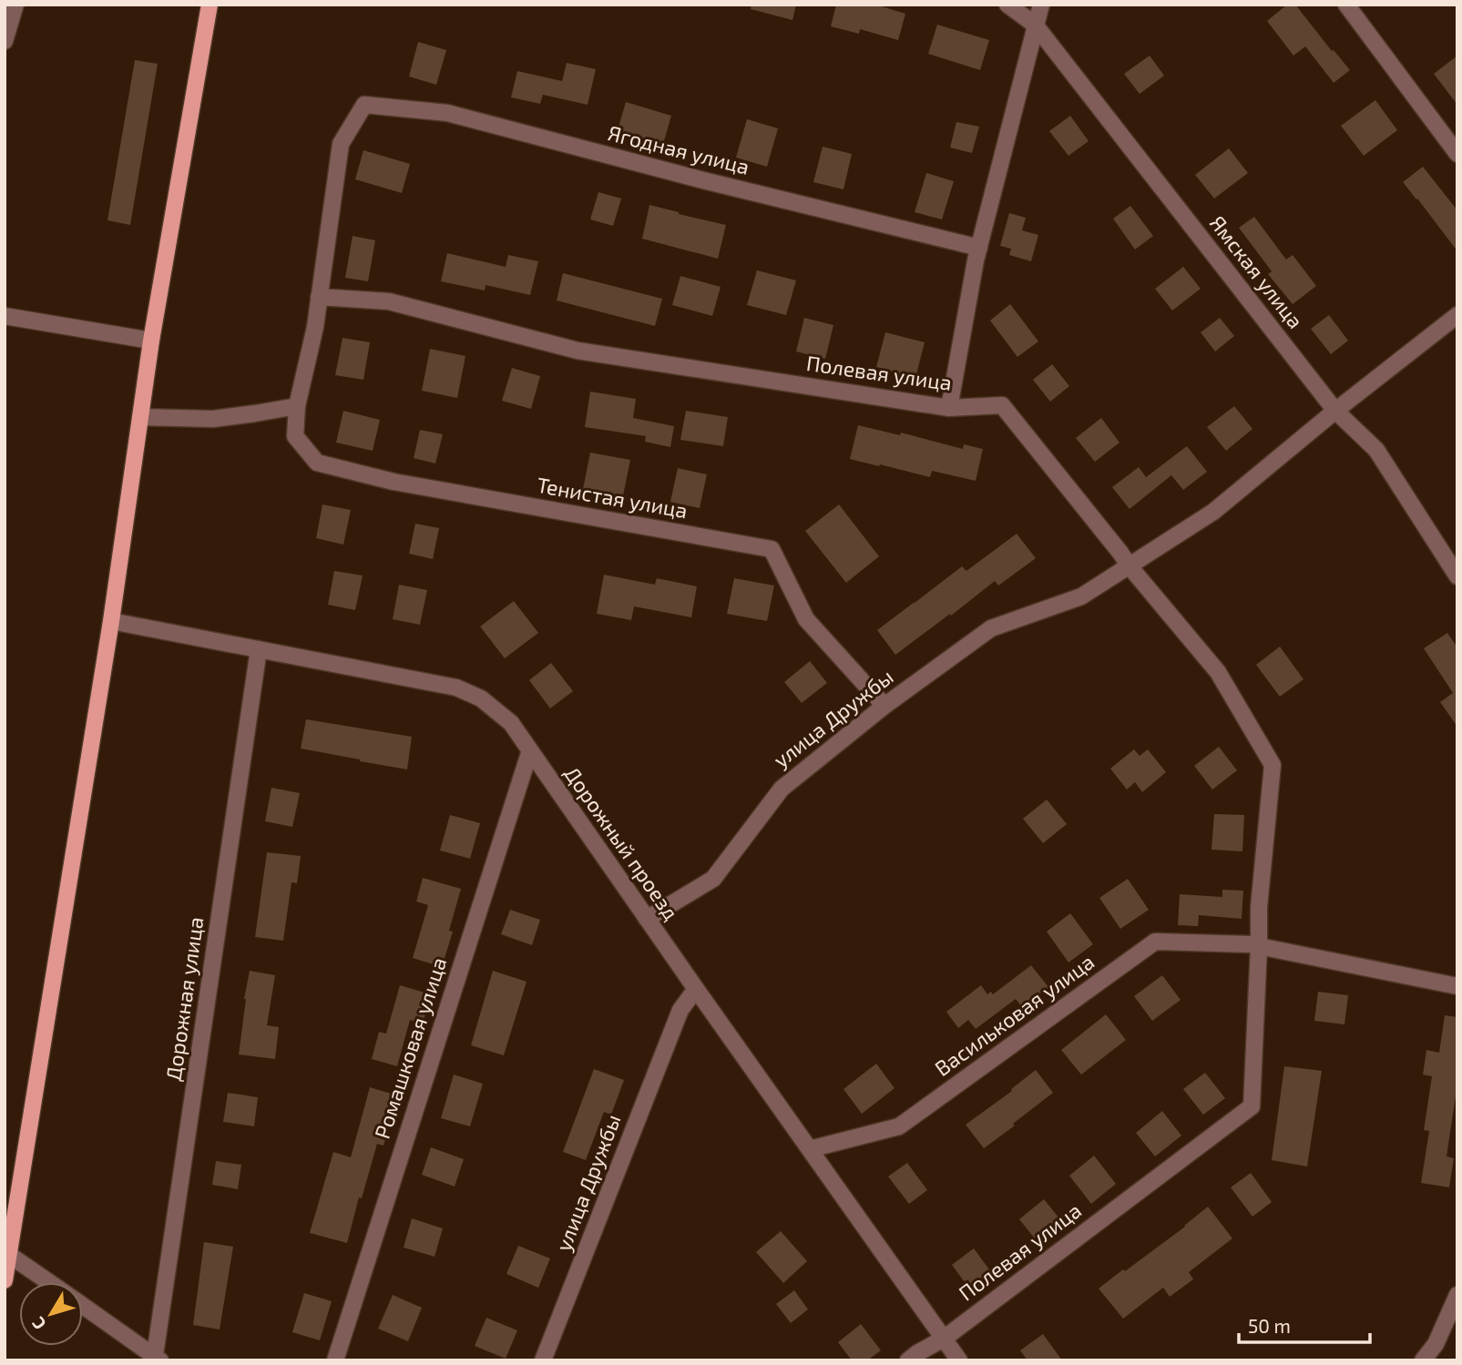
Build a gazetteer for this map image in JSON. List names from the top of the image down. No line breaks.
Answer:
{"streets":{"street":["Ягодная улица","Ямская улица","Полевая улица","Тенистая улица","улица Дружбы","Дорожный проезд","Дорожная улица","Васильковая улица","Ромашковая улица"]},"crossings":[["Ягодная улица","Полевая улица"],["Ямская улица","улица Дружбы"],["Полевая улица","улица Дружбы"],["Полевая улица","Дорожный проезд"],["Полевая улица","Васильковая улица"],["Тенистая улица","улица Дружбы"],["улица Дружбы","Дорожный проезд"],["Дорожный проезд","Дорожная улица"],["Дорожный проезд","Васильковая улица"],["Дорожный проезд","Ромашковая улица"]],"scale_bar":"50 m","north":"bottom left"}
